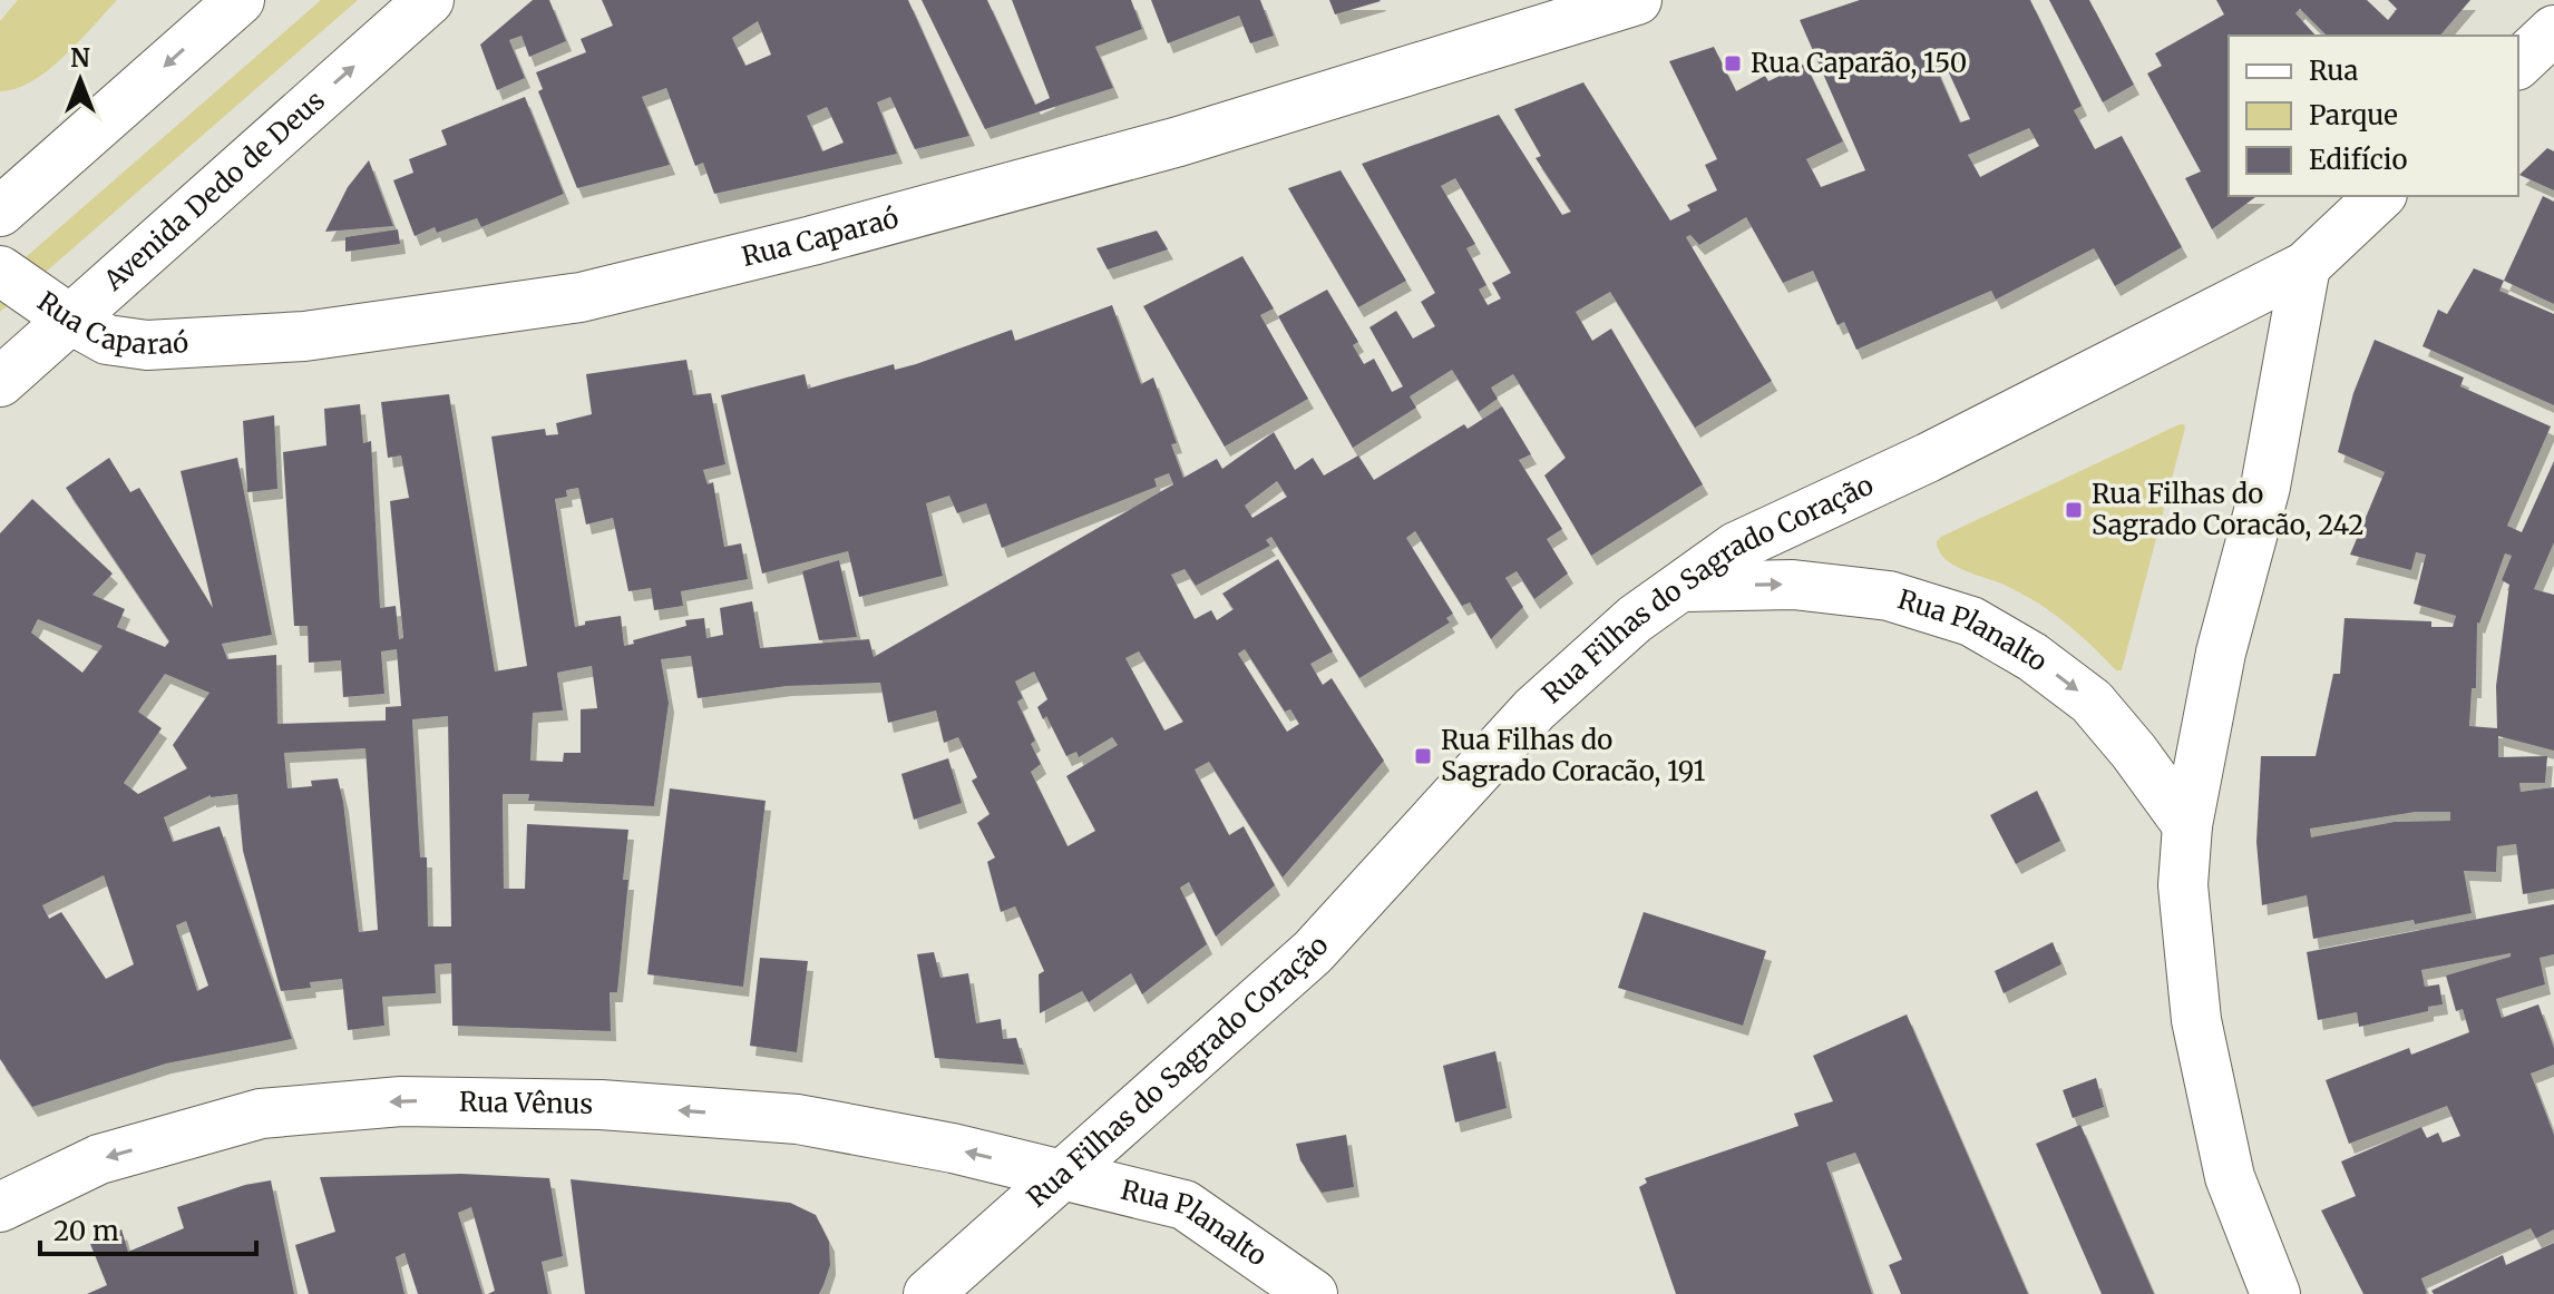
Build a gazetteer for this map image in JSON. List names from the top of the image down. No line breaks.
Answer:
{"streets":{"street":["Avenida Dedo de Deus","Rua Caparaó","Rua Filhas do Sagrado Coração","Rua Planalto","Rua Vênus"]},"crossings":[["Avenida Dedo de Deus","Rua Caparaó"],["Rua Filhas do Sagrado Coração","Rua Planalto"],["Rua Filhas do Sagrado Coração","Rua Vênus"],["Rua Planalto","Rua Vênus"]],"one_way":["Rua Planalto","Rua Vênus"],"places":{"transit":["Rua Caparão, 150","Rua Filhas do Sagrado Coracão, 242","Rua Filhas do Sagrado Coracão, 191"]},"legend":["Rua","Parque","Edifício"],"scale_bar":"20 m","north":"top"}
